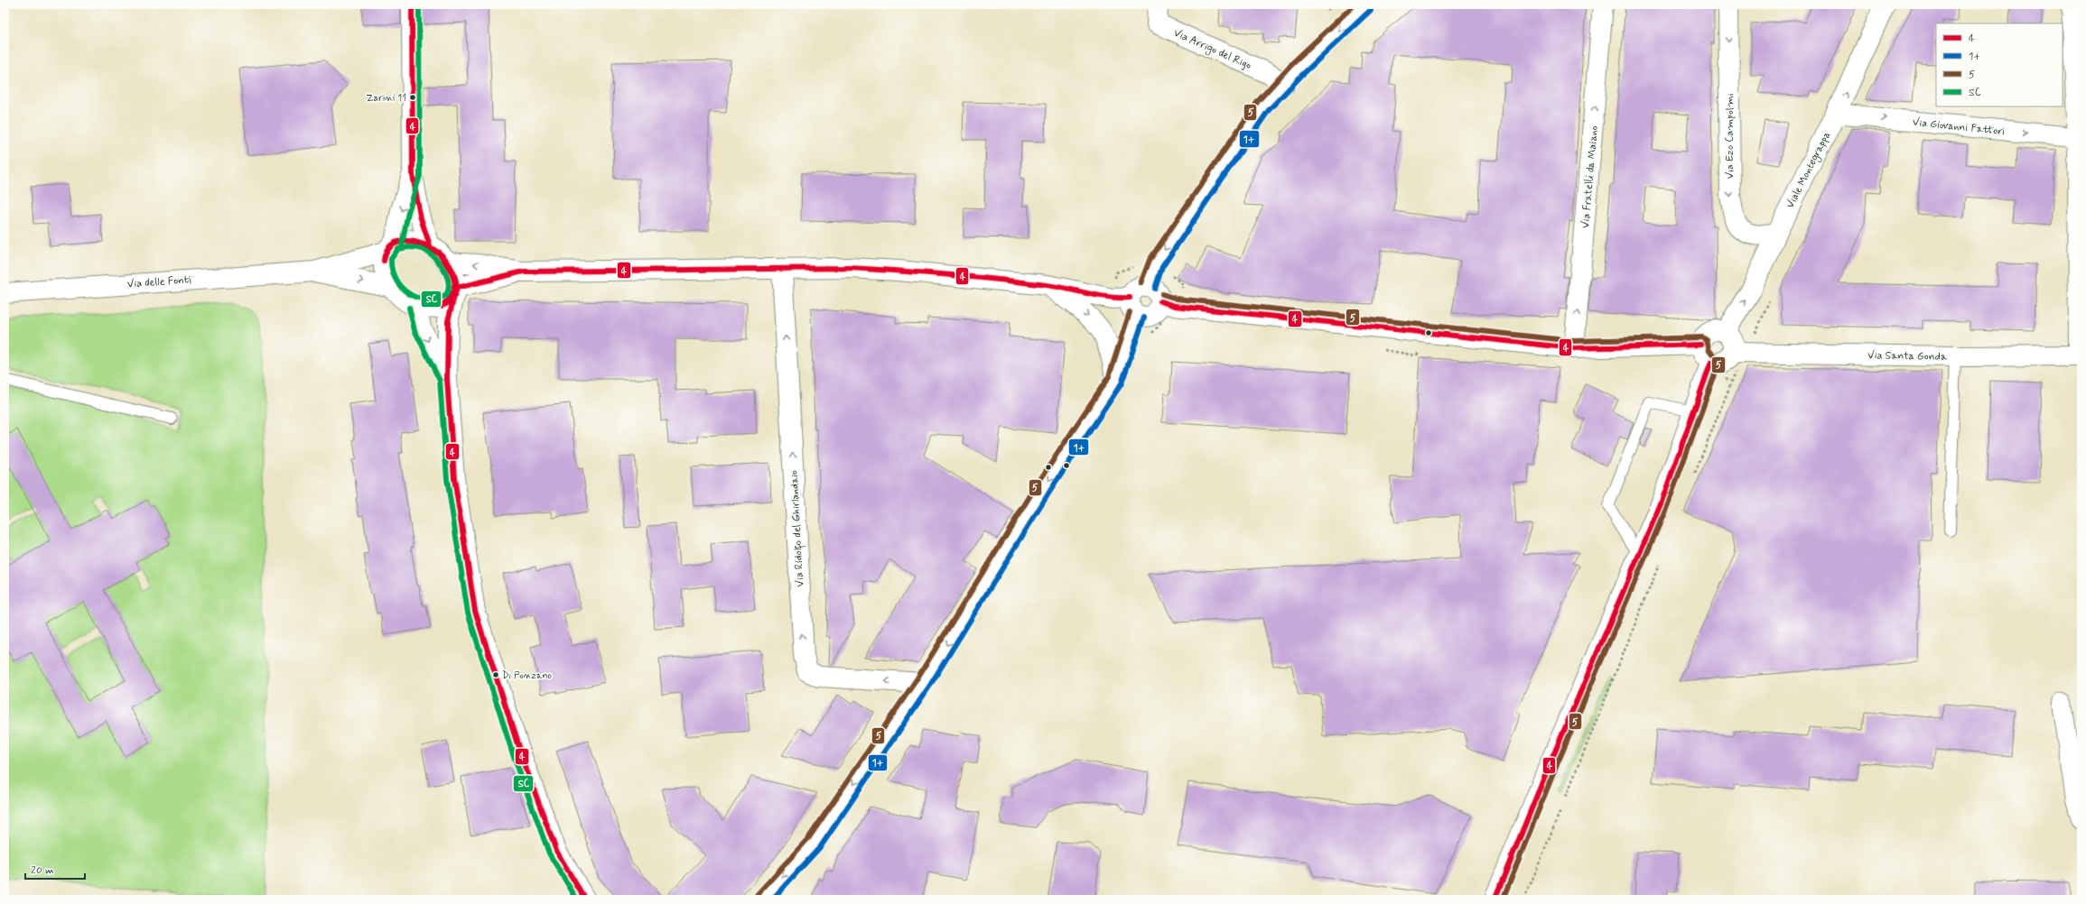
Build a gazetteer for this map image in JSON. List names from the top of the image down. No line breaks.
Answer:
{"streets":{"street":["Via Arrigo del Rigo","Via Giovanni Fattori","Via Ezo Campolmi","Viale Montegrappa","Via Fratelli da Maiano","Via delle Fonti","Via Santa Gonda","Via Ridolfo del Ghirlandaio"]},"crossings":[["Via Giovanni Fattori","Viale Montegrappa"],["Via Ezo Campolmi","Viale Montegrappa"],["Viale Montegrappa","Via Santa Gonda"]],"one_way":["Via Giovanni Fattori","Via Ezo Campolmi","Viale Montegrappa","Via Fratelli da Maiano","Via Ridolfo del Ghirlandaio"],"places":["Zarini 11","Di Ponzano"],"lines":["transit line 4","transit line 5","transit line SC","transit line 1+"],"legend":["4","1+","5","SC"],"scale_bar":"20 m"}
